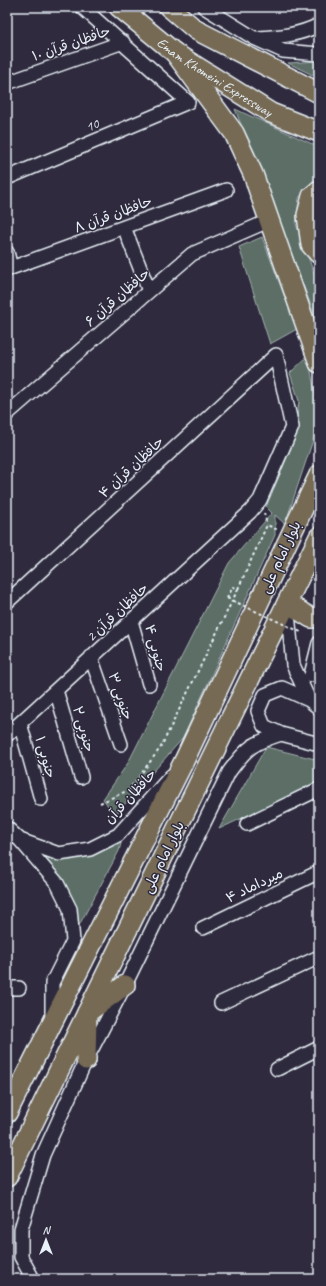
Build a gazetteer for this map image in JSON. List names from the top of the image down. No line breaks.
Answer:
{"streets":{"highway":["Emam Khomeini Expressway","بلوار امام علی"],"street":["حافظان قرآن ۱۰","10","حافظان قرآن ۸","حافظان قرآن ۶","حافظان قرآن ۴","حافظان قرآن 2","جنوبی ۴","جنوبی ۳","جنوبی ۲","جنوبی ۱","حافظان قرآن","میرداماد ۴"]},"crossings":[["حافظان قرآن ۱۰","10"],["حافظان قرآن ۴","حافظان قرآن 2"],["بلوار امام علی","حافظان قرآن"],["حافظان قرآن 2","جنوبی ۴"],["حافظان قرآن 2","جنوبی ۳"],["حافظان قرآن 2","جنوبی ۲"],["حافظان قرآن 2","جنوبی ۱"]],"north":"top"}
